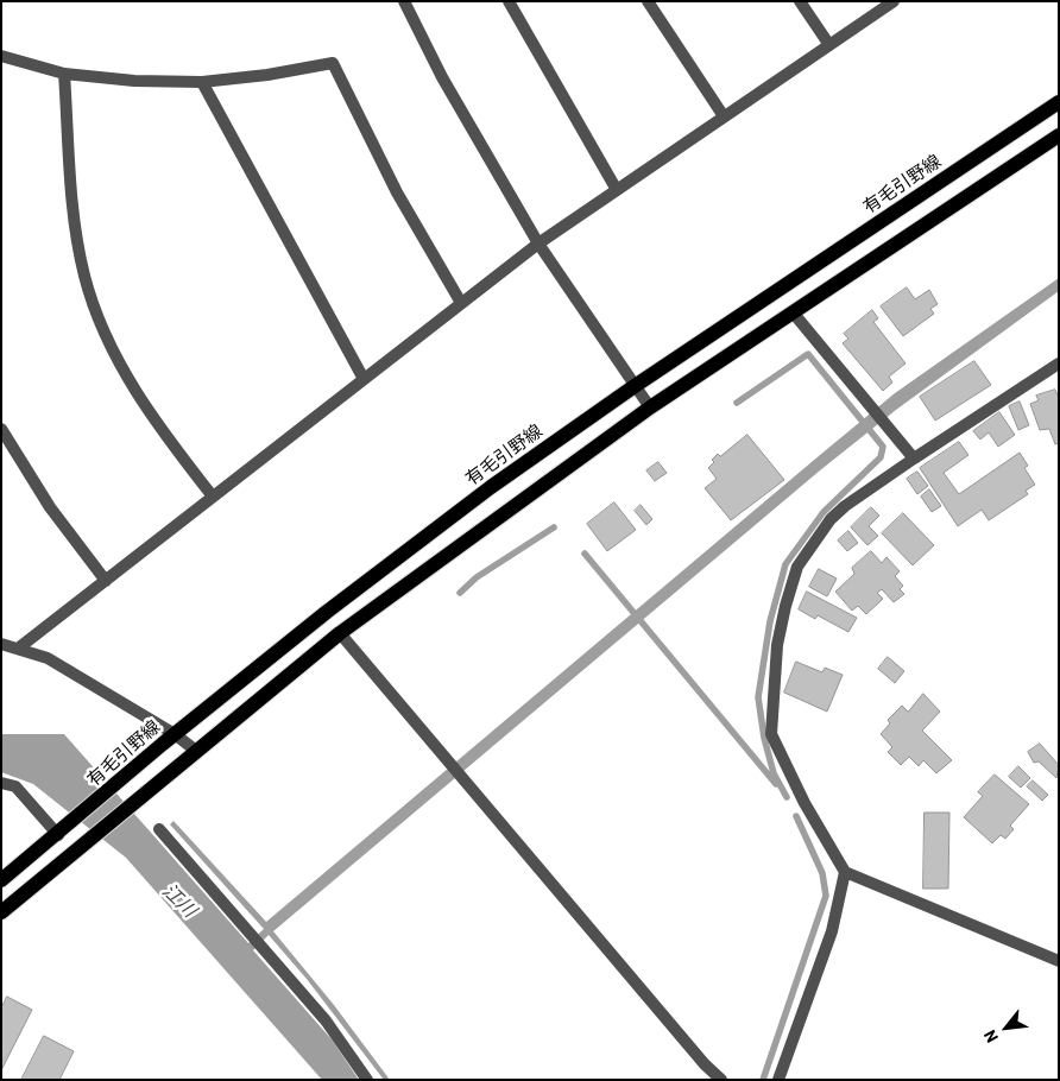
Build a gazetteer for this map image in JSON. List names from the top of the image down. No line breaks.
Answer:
{"streets":{"main road":["有毛引野線"]},"water":["江川"],"north":"bottom left"}
